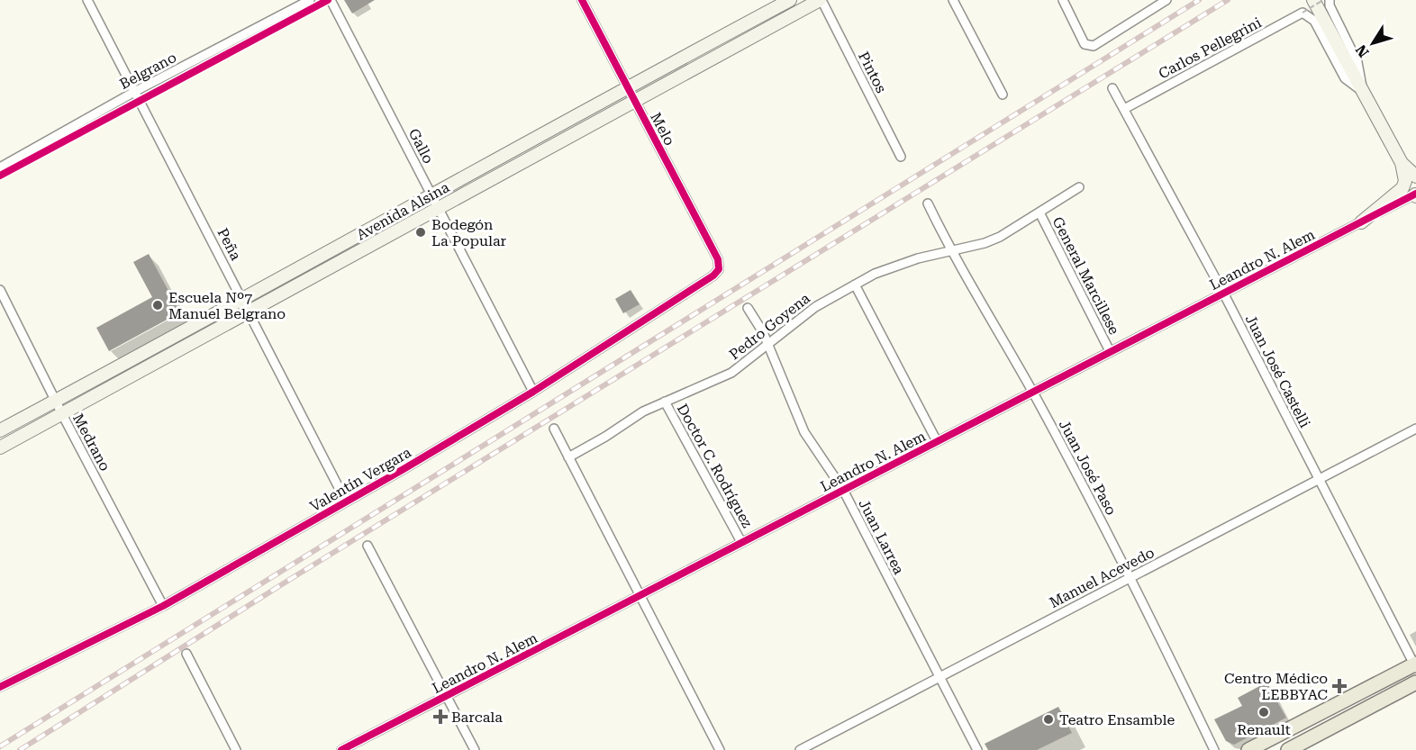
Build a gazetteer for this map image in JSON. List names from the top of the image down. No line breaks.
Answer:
{"streets":{"main road":["Avenida Alsina"],"street":["Carlos Pellegrini","Belgrano","Pintos","Melo","Gallo","Peña","Leandro N. Alem","General Marcillese","Pedro Goyena","Juan José Castelli","Medrano","Doctor C. Rodríguez","Juan José Paso","Valentín Vergara","Juan Larrea","Manuel Acevedo"]},"crossings":[["Carlos Pellegrini","Juan José Castelli"],["Belgrano","Peña"],["Pintos","Avenida Alsina"],["Melo","Avenida Alsina"],["Melo","Valentín Vergara"],["Gallo","Avenida Alsina"],["Gallo","Valentín Vergara"],["Avenida Alsina","Peña"],["Avenida Alsina","Medrano"],["Peña","Valentín Vergara"],["Leandro N. Alem","General Marcillese"],["Leandro N. Alem","Juan José Castelli"],["Leandro N. Alem","Doctor C. Rodríguez"],["Leandro N. Alem","Juan José Paso"],["Leandro N. Alem","Juan Larrea"],["General Marcillese","Pedro Goyena"],["Pedro Goyena","Doctor C. Rodríguez"],["Pedro Goyena","Juan José Paso"],["Pedro Goyena","Juan Larrea"],["Juan José Castelli","Manuel Acevedo"],["Medrano","Valentín Vergara"],["Juan José Paso","Manuel Acevedo"],["Juan Larrea","Manuel Acevedo"]],"places":{"other":["Bodegón La Popular","Escuela Nº7 Manuel Belgrano","Renault","Teatro Ensamble"],"health":["Centro Médico LEBBYAC","Barcala"]},"north":"bottom left"}
